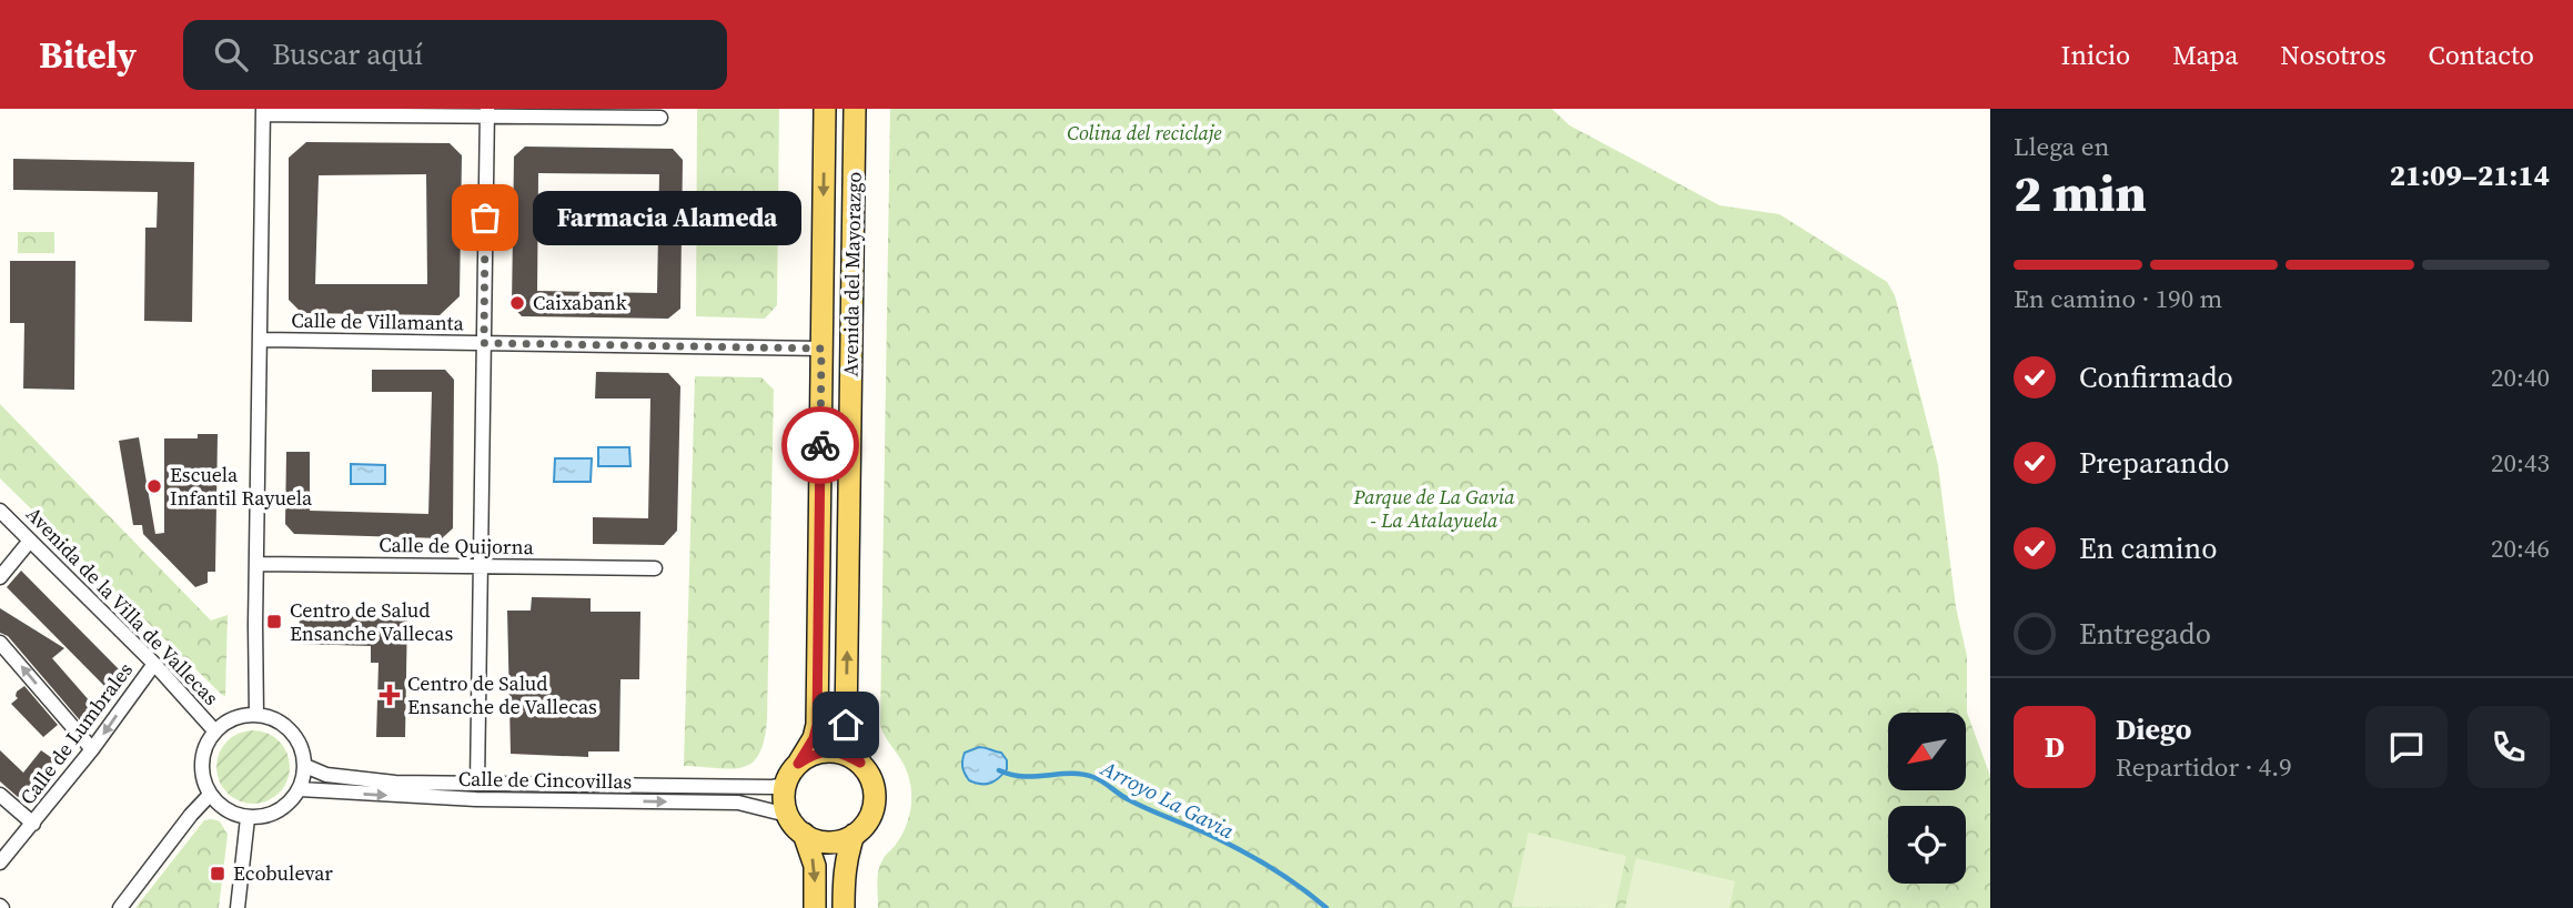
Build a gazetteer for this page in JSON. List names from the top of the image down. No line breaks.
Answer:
{"streets":{"main road":["Avenida del Mayorazgo"],"street":["Calle de Villamanta","Calle de Quijorna","Avenida de la Villa de Vallecas","Calle de Lumbrales","Calle de Cincovillas"]},"crossings":[["Avenida del Mayorazgo","Calle de Villamanta"],["Avenida del Mayorazgo","Calle de Cincovillas"],["Avenida de la Villa de Vallecas","Calle de Lumbrales"],["Avenida de la Villa de Vallecas","Calle de Cincovillas"]],"water":["Arroyo La Gavia"],"parks":["Colina del reciclaje","Parque de La Gavia - La Atalayuela"],"places":{"other":["Farmacia Alameda","Caixabank","Escuela Infantil Rayuela"],"transit":["Centro de Salud Ensanche Vallecas","Ecobulevar"],"health":["Centro de Salud Ensanche de Vallecas"]},"north":"bottom left","page":{"header":"Bitely","search":"Buscar aquí","nav":["Inicio","Mapa","Nosotros","Contacto"],"heading":["2 min","Llega en","21:09–21:14"],"panel":["Diego","Repartidor · 4.9"],"bubble":"Farmacia Alameda","bar":"En camino · 190 m","list":[["Confirmado","20:40"],["Preparando","20:43"],["En camino","20:46"],"Entregado"],"round":"D"}}
